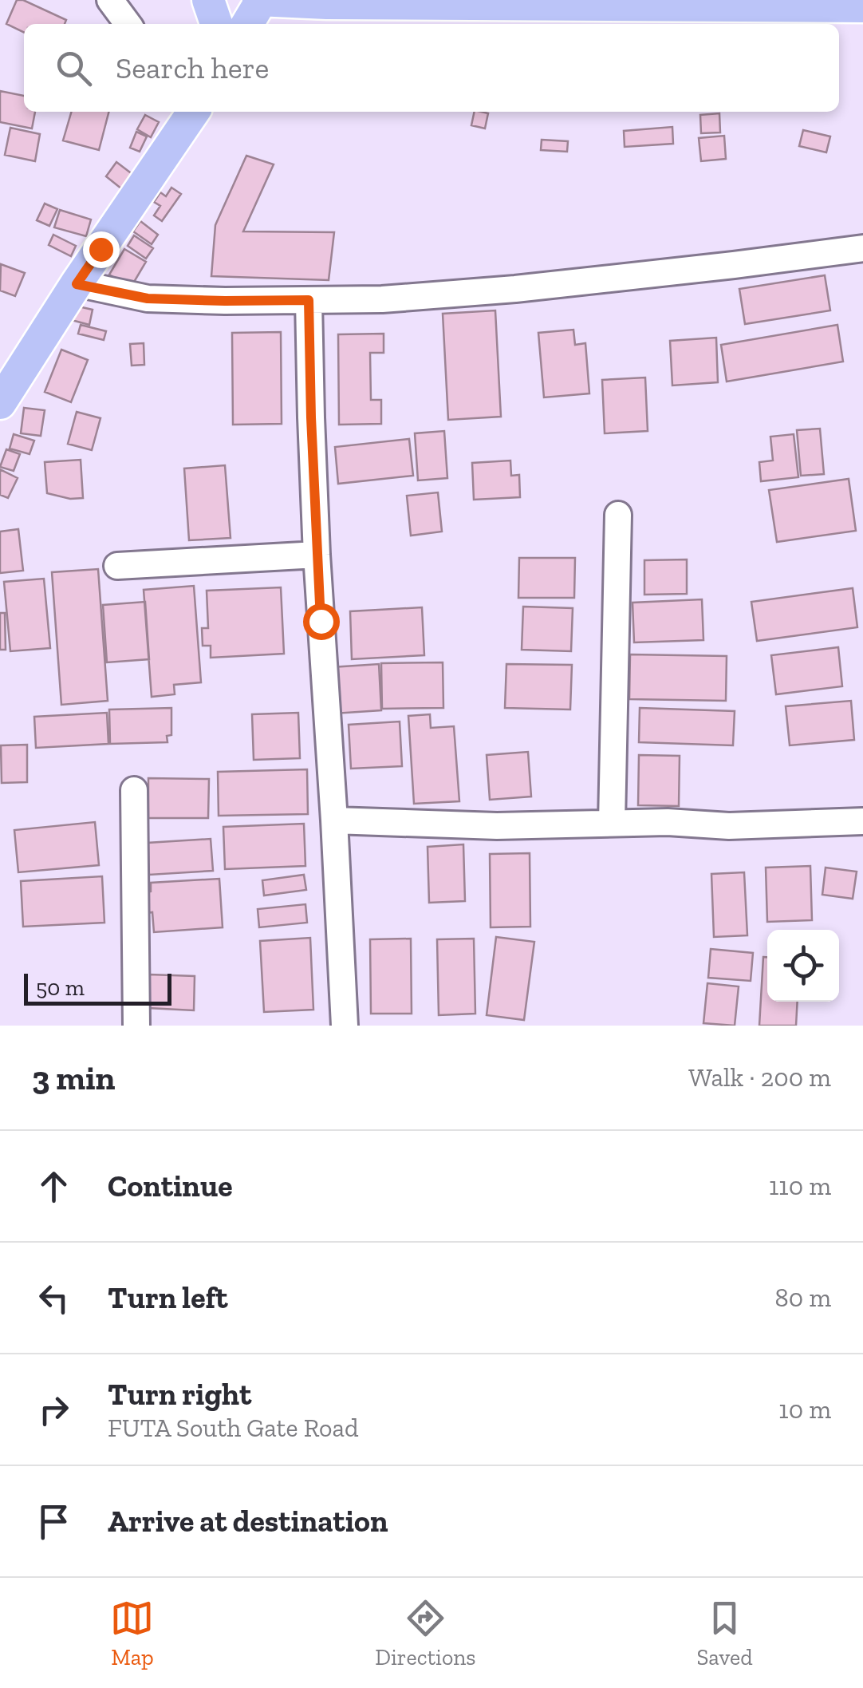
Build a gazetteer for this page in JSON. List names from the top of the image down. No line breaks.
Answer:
{"scale_bar":"50 m","page":{"search":"Search here","scale":"50 m","heading":["3 min","Walk · 200 m"],"list":[["Continue","110 m"],["Turn left","80 m"],["Turn right","FUTA South Gate Road","10 m"],"Arrive at destination"],"nav":["Map","Directions","Saved"]}}
